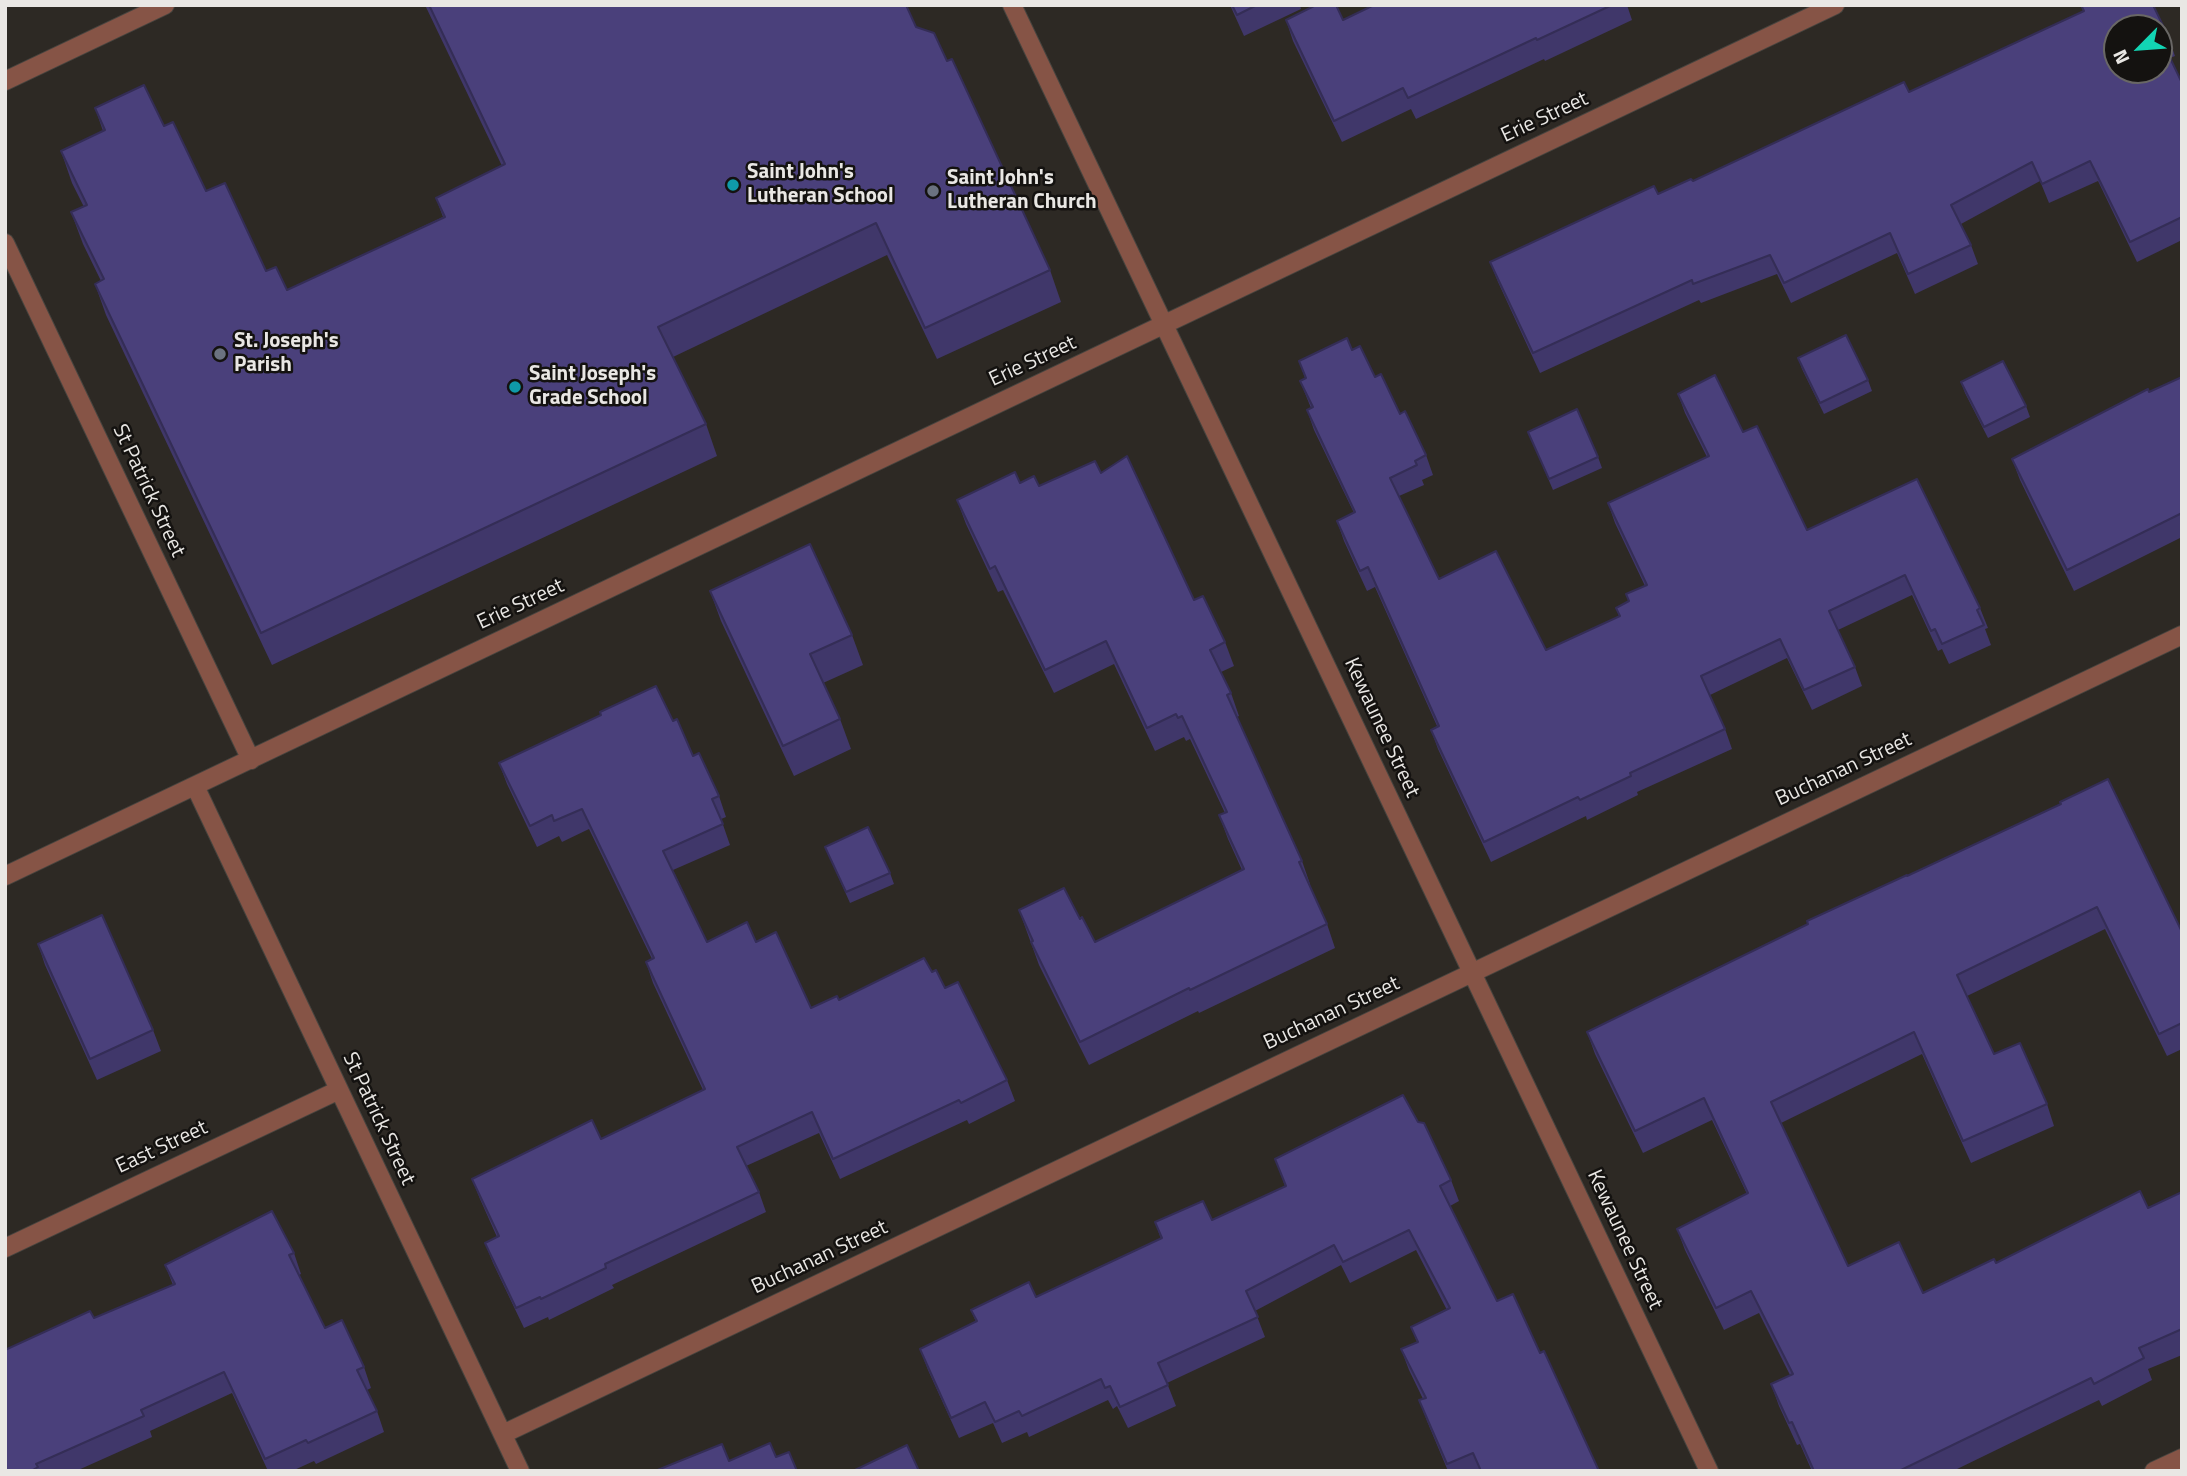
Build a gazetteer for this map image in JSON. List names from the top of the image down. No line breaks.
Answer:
{"streets":{"street":["Erie Street","St Patrick Street","Kewaunee Street","Buchanan Street","East Street"]},"crossings":[["Erie Street","St Patrick Street"],["Erie Street","Kewaunee Street"],["St Patrick Street","Buchanan Street"],["St Patrick Street","East Street"],["Kewaunee Street","Buchanan Street"]],"places":["Saint John's Lutheran School","Saint John's Lutheran Church","St. Joseph's Parish","Saint Joseph's Grade School"],"north":"bottom left"}
